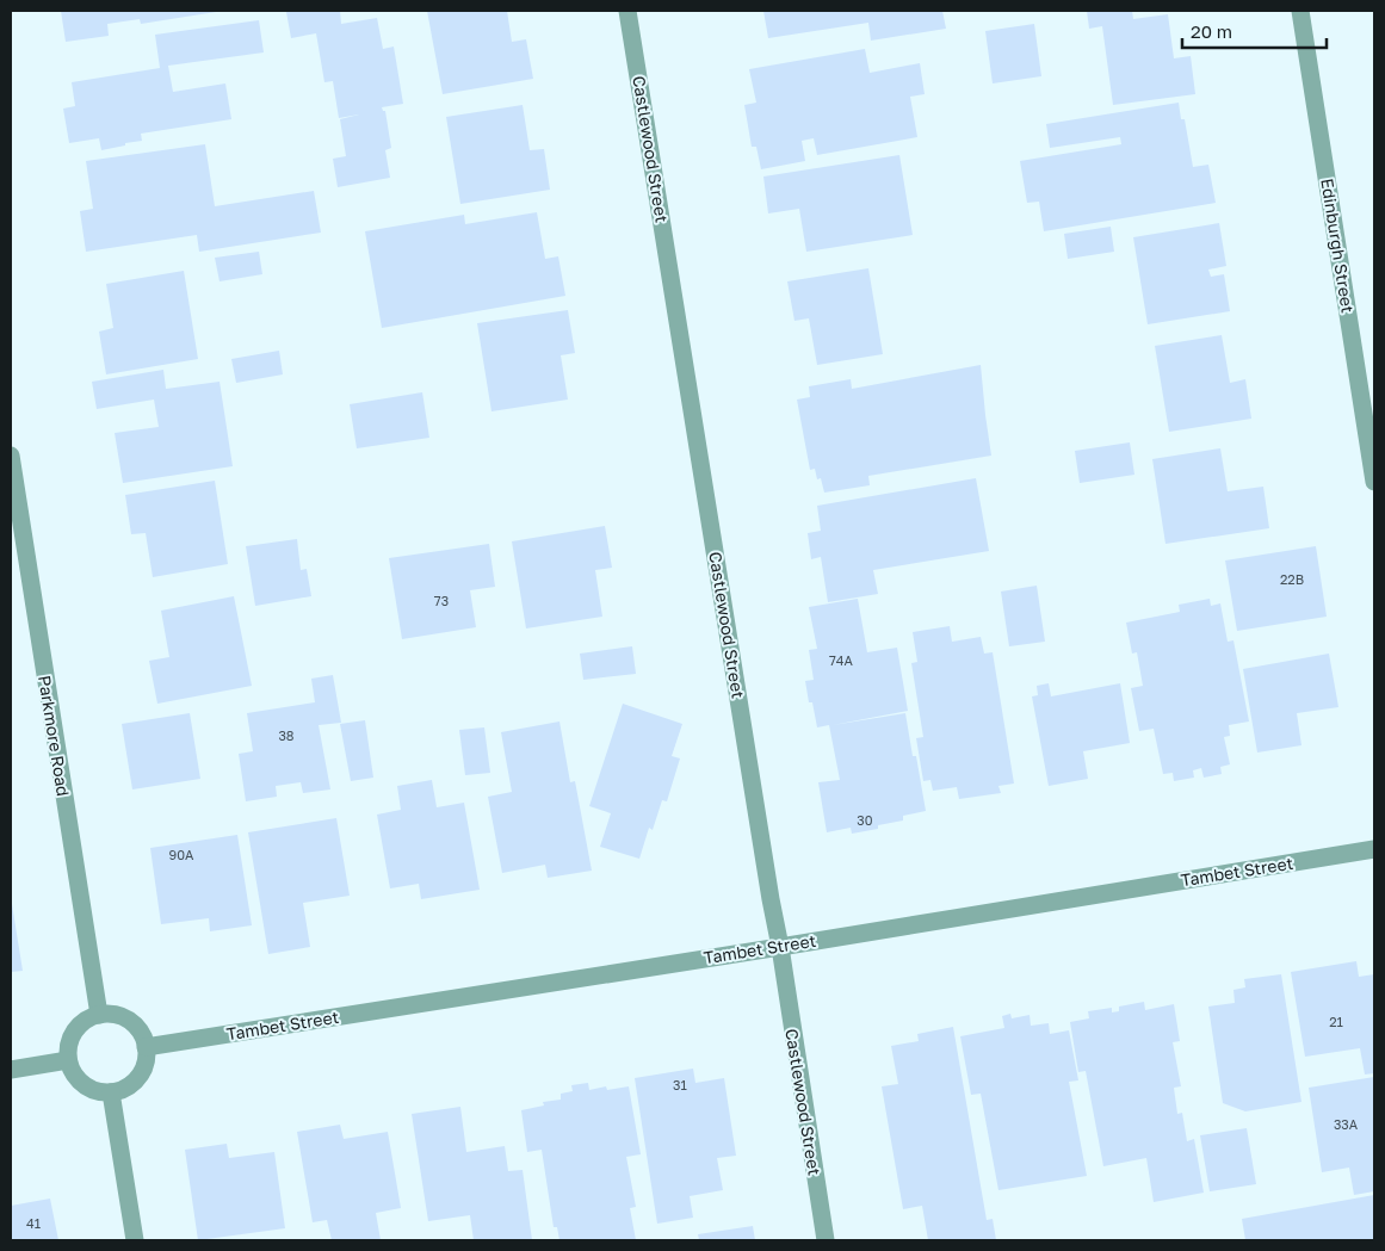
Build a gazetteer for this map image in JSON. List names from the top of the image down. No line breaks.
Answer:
{"streets":{"street":["Castlewood Street","Edinburgh Street","Parkmore Road","Tambet Street"]},"crossings":[["Castlewood Street","Tambet Street"],["Parkmore Road","Tambet Street"]],"house_numbers":["22B","73","74A","38","30","90A","21","31","33A","41"],"scale_bar":"20 m"}
